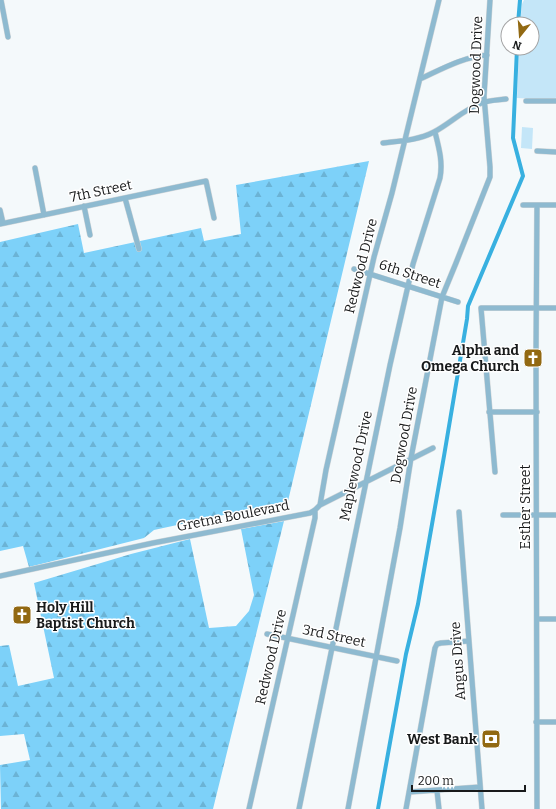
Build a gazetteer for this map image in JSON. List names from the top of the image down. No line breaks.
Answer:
{"streets":{"street":["Dogwood Drive","7th Street","Redwood Drive","6th Street","Maplewood Drive","Esther Street","Gretna Boulevard","3rd Street","Angus Drive"]},"crossings":[["Dogwood Drive","6th Street"],["Dogwood Drive","Gretna Boulevard"],["Dogwood Drive","3rd Street"],["Redwood Drive","6th Street"],["Redwood Drive","Gretna Boulevard"],["Redwood Drive","3rd Street"],["6th Street","Maplewood Drive"],["Maplewood Drive","Gretna Boulevard"],["Maplewood Drive","3rd Street"]],"places":{"church":["Alpha and Omega Church","Holy Hill Baptist Church"],"bank":["West Bank"]},"scale_bar":"200 m","north":"bottom"}
